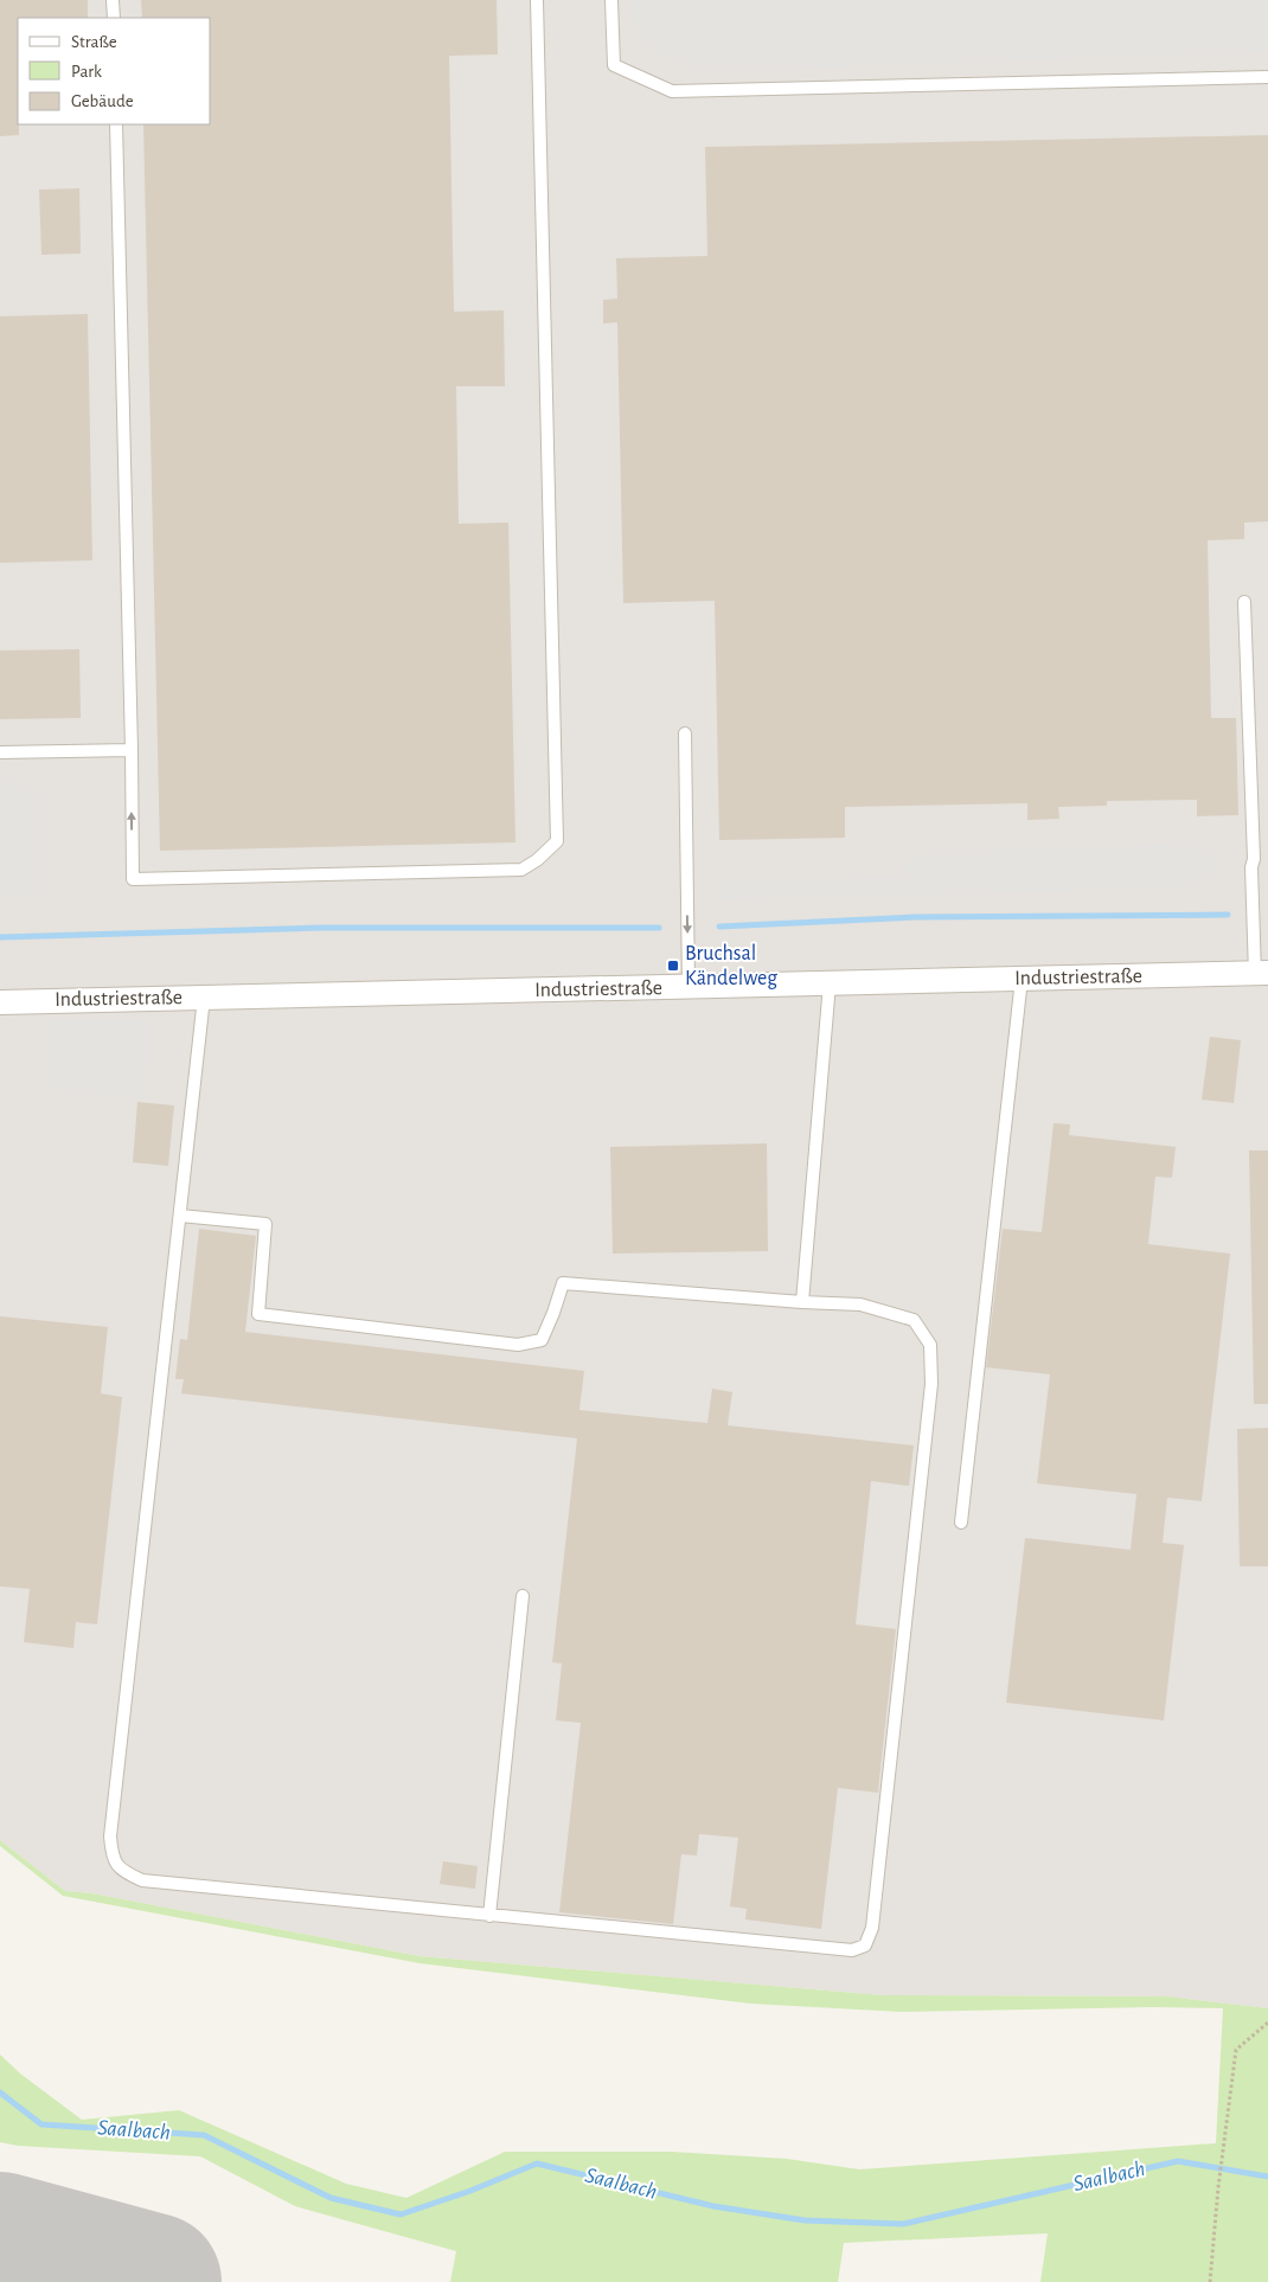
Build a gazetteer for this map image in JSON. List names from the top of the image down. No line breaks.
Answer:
{"streets":{"street":["Industriestraße"]},"water":["Saalbach"],"places":{"transit":["Bruchsal Kändelweg"]},"legend":["Straße","Park","Gebäude"]}
